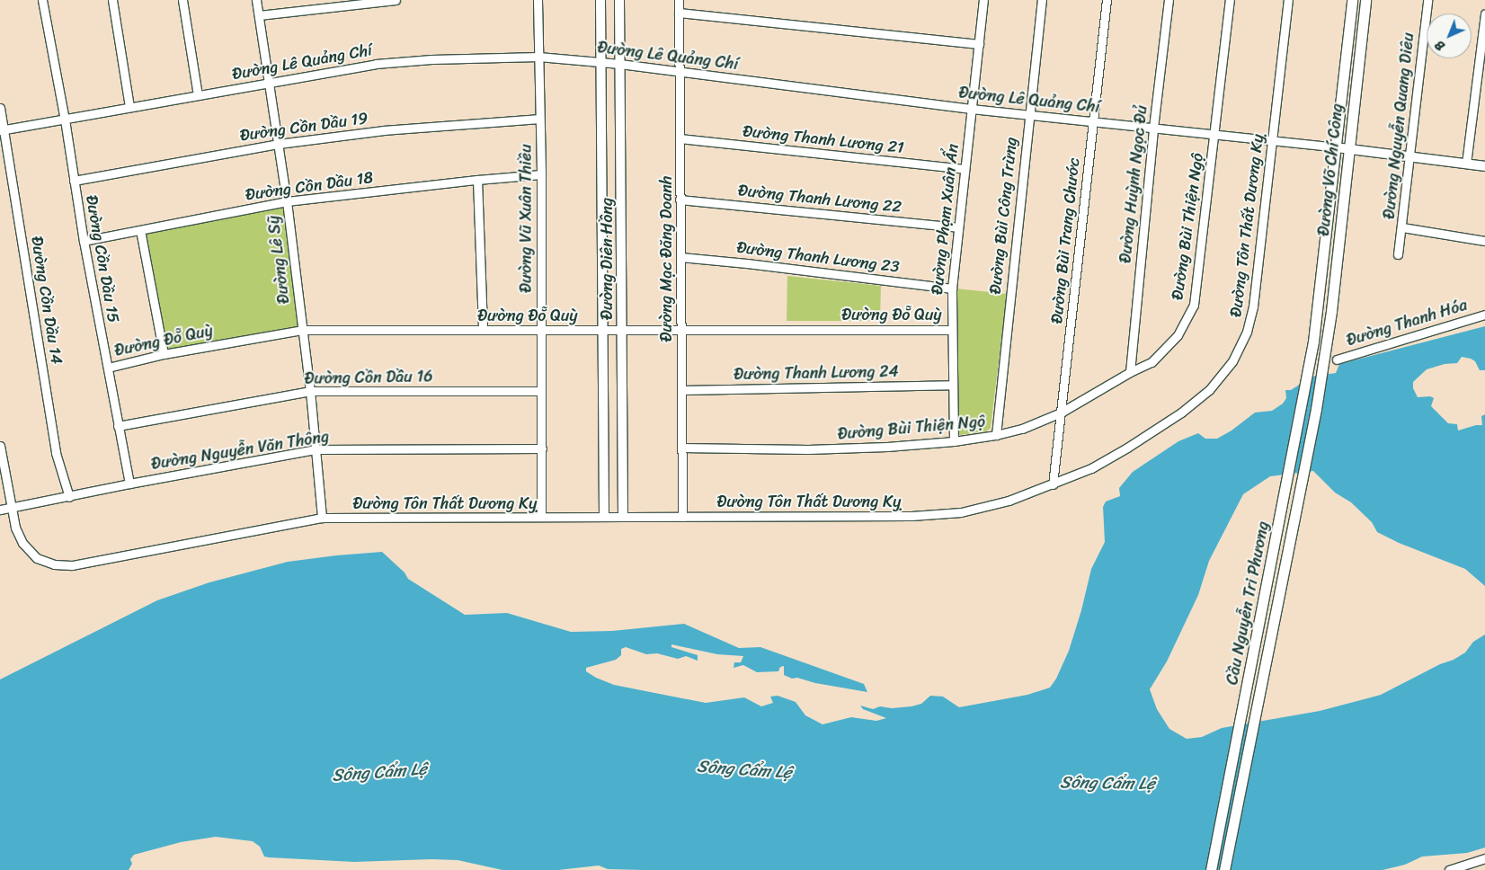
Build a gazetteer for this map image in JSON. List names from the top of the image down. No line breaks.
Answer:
{"streets":{"main road":["Đường Võ Chí Công","Cầu Nguyễn Tri Phương"],"street":["Đường Lê Quảng Chí","Đường Nguyễn Quang Diêu","Đường Cồn Dầu 19","Đường Thanh Lương 21","Đường Huỳnh Ngọc Đủ","Đường Cồn Dầu 18","Đường Thanh Lương 22","Đường Bùi Công Trừng","Đường Vũ Xuân Thiều","Đường Phạm Xuân Ẩn","Đường Tôn Thất Dương Kỵ","Đường Bùi Thiện Ngộ","Đường Bùi Trang Chước","Đường Thanh Lương 23","Đường Cồn Dầu 15","Đường Diên Hồng","Đường Mạc Đăng Doanh","Đường Lê Sỹ","Đường Cồn Dầu 14","Đường Đỗ Quỳ","Đường Thanh Hóa","Đường Thanh Lương 24","Đường Cồn Dầu 16","Đường Nguyễn Văn Thông"]},"crossings":[["Đường Lê Quảng Chí","Đường Võ Chí Công"],["Đường Lê Quảng Chí","Đường Huỳnh Ngọc Đủ"],["Đường Lê Quảng Chí","Đường Bùi Công Trừng"],["Đường Lê Quảng Chí","Đường Vũ Xuân Thiều"],["Đường Lê Quảng Chí","Đường Phạm Xuân Ẩn"],["Đường Lê Quảng Chí","Đường Tôn Thất Dương Kỵ"],["Đường Lê Quảng Chí","Đường Bùi Thiện Ngộ"],["Đường Lê Quảng Chí","Đường Bùi Trang Chước"],["Đường Lê Quảng Chí","Đường Cồn Dầu 15"],["Đường Lê Quảng Chí","Đường Diên Hồng"],["Đường Lê Quảng Chí","Đường Mạc Đăng Doanh"],["Đường Lê Quảng Chí","Đường Lê Sỹ"],["Đường Lê Quảng Chí","Đường Cồn Dầu 14"],["Đường Cồn Dầu 19","Đường Vũ Xuân Thiều"],["Đường Cồn Dầu 19","Đường Cồn Dầu 15"],["Đường Cồn Dầu 19","Đường Lê Sỹ"],["Đường Thanh Lương 21","Đường Phạm Xuân Ẩn"],["Đường Thanh Lương 21","Đường Mạc Đăng Doanh"],["Đường Võ Chí Công","Cầu Nguyễn Tri Phương"],["Đường Huỳnh Ngọc Đủ","Đường Bùi Thiện Ngộ"],["Đường Cồn Dầu 18","Đường Vũ Xuân Thiều"],["Đường Cồn Dầu 18","Đường Cồn Dầu 15"],["Đường Cồn Dầu 18","Đường Lê Sỹ"],["Đường Thanh Lương 22","Đường Phạm Xuân Ẩn"],["Đường Thanh Lương 22","Đường Mạc Đăng Doanh"],["Đường Bùi Công Trừng","Đường Bùi Thiện Ngộ"],["Đường Vũ Xuân Thiều","Đường Tôn Thất Dương Kỵ"],["Đường Vũ Xuân Thiều","Đường Đỗ Quỳ"],["Đường Vũ Xuân Thiều","Đường Cồn Dầu 16"],["Đường Vũ Xuân Thiều","Đường Nguyễn Văn Thông"],["Đường Phạm Xuân Ẩn","Đường Bùi Thiện Ngộ"],["Đường Phạm Xuân Ẩn","Đường Thanh Lương 23"],["Đường Phạm Xuân Ẩn","Đường Đỗ Quỳ"],["Đường Phạm Xuân Ẩn","Đường Thanh Lương 24"],["Đường Tôn Thất Dương Kỵ","Đường Bùi Trang Chước"],["Đường Tôn Thất Dương Kỵ","Đường Diên Hồng"],["Đường Tôn Thất Dương Kỵ","Đường Mạc Đăng Doanh"],["Đường Tôn Thất Dương Kỵ","Đường Lê Sỹ"],["Đường Tôn Thất Dương Kỵ","Đường Nguyễn Văn Thông"],["Đường Bùi Thiện Ngộ","Đường Bùi Trang Chước"],["Đường Bùi Thiện Ngộ","Đường Mạc Đăng Doanh"],["Đường Thanh Lương 23","Đường Mạc Đăng Doanh"],["Đường Cồn Dầu 15","Đường Đỗ Quỳ"],["Đường Cồn Dầu 15","Đường Cồn Dầu 16"],["Đường Cồn Dầu 15","Đường Nguyễn Văn Thông"],["Đường Diên Hồng","Đường Đỗ Quỳ"],["Đường Mạc Đăng Doanh","Đường Đỗ Quỳ"],["Đường Mạc Đăng Doanh","Đường Thanh Lương 24"],["Đường Lê Sỹ","Đường Đỗ Quỳ"],["Đường Lê Sỹ","Đường Cồn Dầu 16"],["Đường Lê Sỹ","Đường Nguyễn Văn Thông"],["Đường Cồn Dầu 14","Đường Nguyễn Văn Thông"]],"water":["Sông Cẩm Lệ"],"north":"bottom left"}
